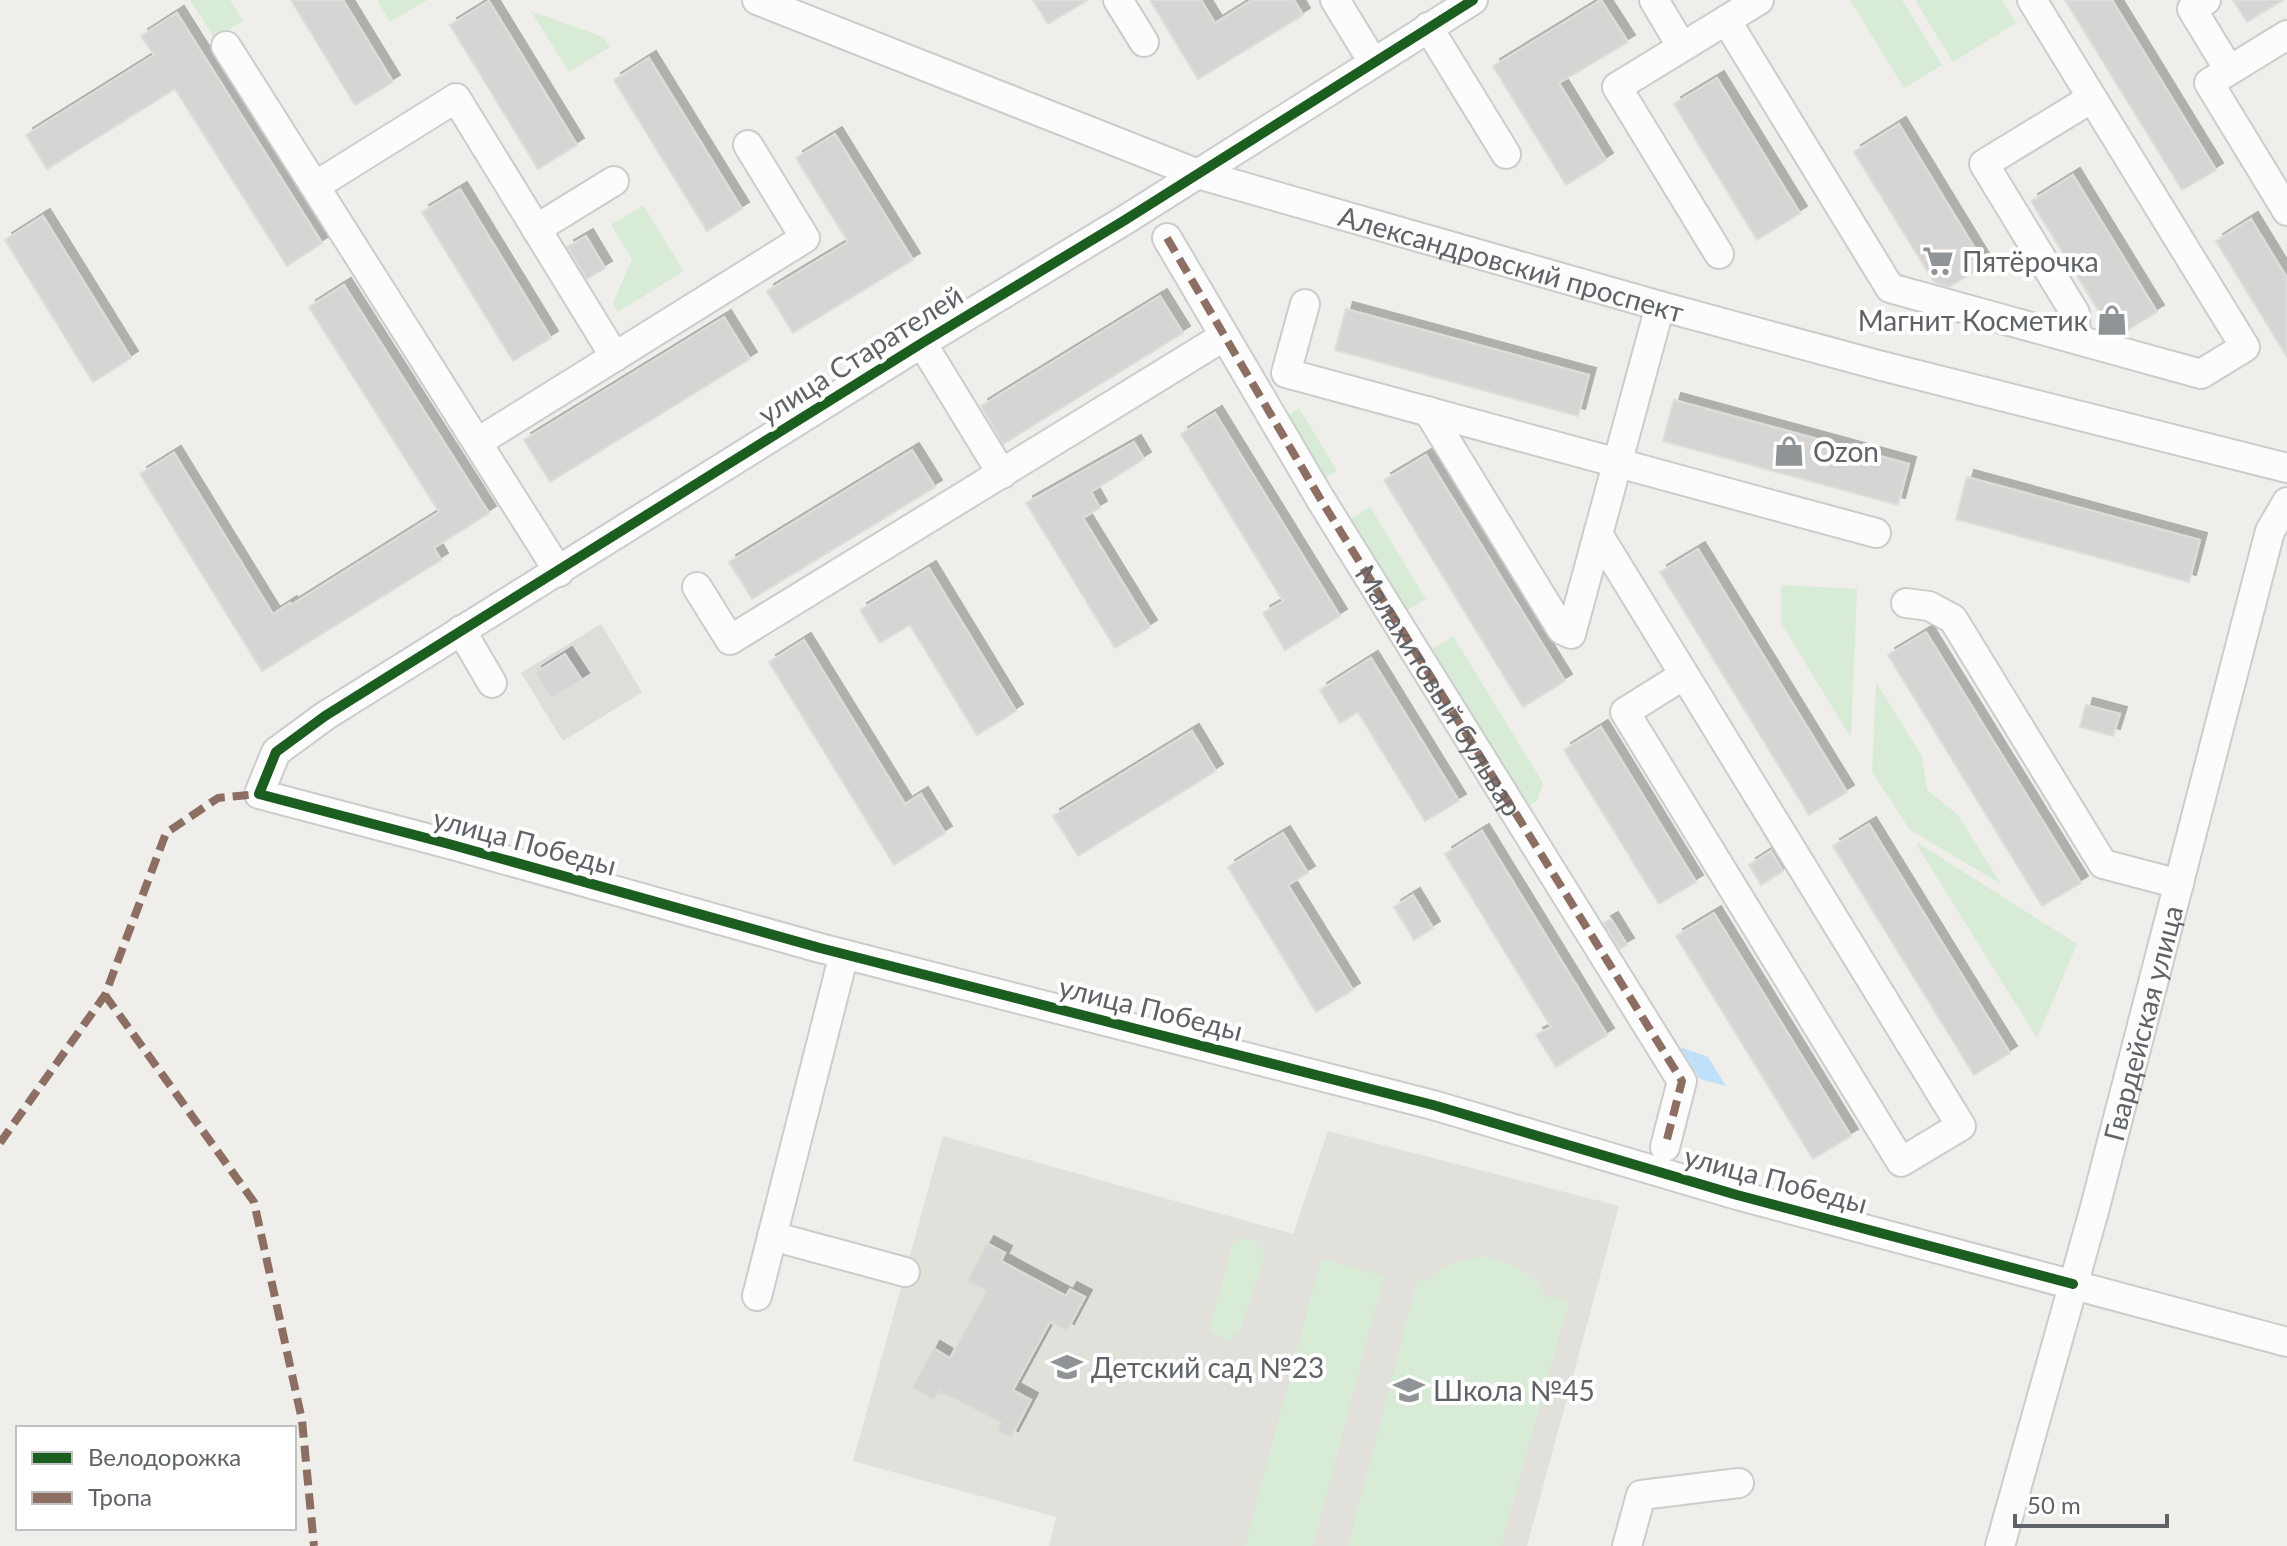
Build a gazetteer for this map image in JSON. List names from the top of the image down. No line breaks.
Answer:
{"streets":{"street":["Александровский проспект","улица Старателей","Малахитовый бульвар","улица Победы","Гвардейская улица"]},"crossings":[["Александровский проспект","улица Старателей"],["улица Старателей","улица Победы"],["улица Победы","Гвардейская улица"]],"places":{"supermarket":["Пятёрочка"],"shop":["Магнит Косметик","Ozon"],"school or university":["Детский сад №23","Школа №45"]},"legend":["Велодорожка","Тропа"],"scale_bar":"50 m"}
